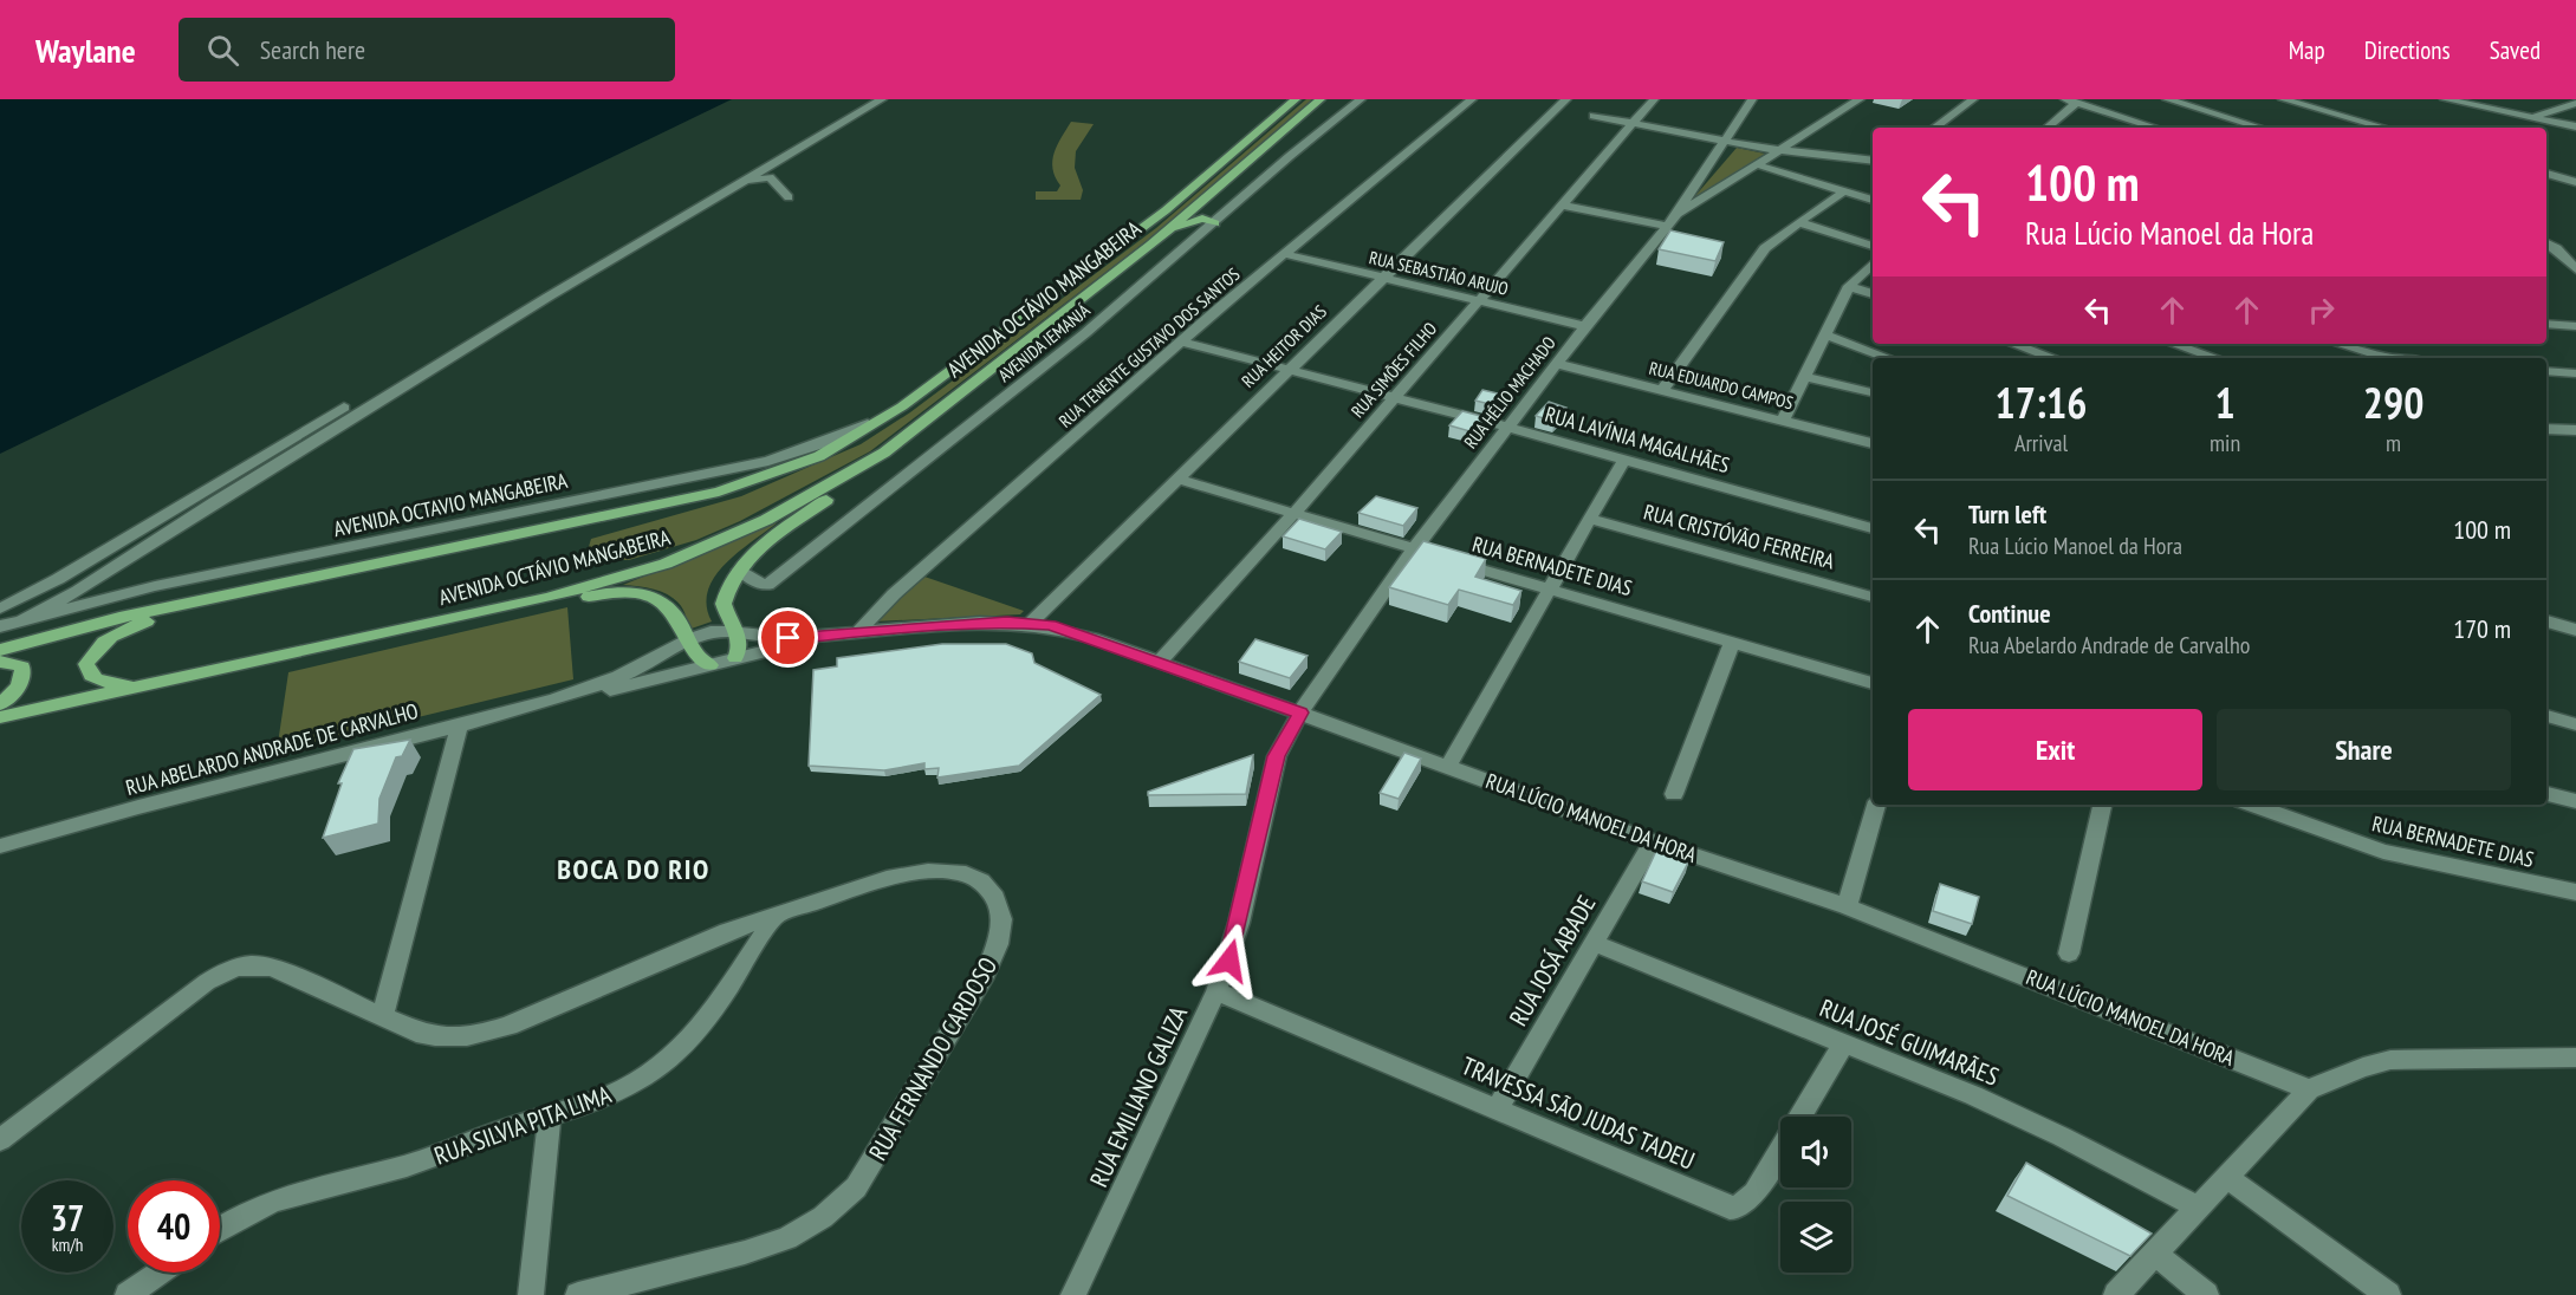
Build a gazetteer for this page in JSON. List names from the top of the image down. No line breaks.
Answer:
{"streets":{"main road":["AVENIDA OCTÁVIO MANGABEIRA"],"street":["RUA SEBASTIÃO ARUJO","AVENIDA IEMANJÁ","RUA HEITOR DIAS","RUA TENENTE GUSTAVO DOS SANTOS","RUA SIMÕES FILHO","RUA EDUARDO CAMPOS","RUA HÉLIO MACHADO","RUA LAVÍNIA MAGALHÃES","AVENIDA OCTAVIO MANGABEIRA","RUA CRISTÓVÃO FERREIRA","RUA BERNADETE DIAS","RUA ABELARDO ANDRADE DE CARVALHO","RUA LÚCIO MANOEL DA HORA","RUA JOSÁ ABADE","RUA JOSÉ GUIMARÃES","RUA FERNANDO CARDOSO","RUA EMILIANO GALIZA","TRAVESSA SÃO JUDAS TADEU","RUA SILVIA PITA LIMA"]},"crossings":[["RUA SEBASTIÃO ARUJO","RUA HEITOR DIAS"],["RUA SEBASTIÃO ARUJO","RUA TENENTE GUSTAVO DOS SANTOS"],["RUA SEBASTIÃO ARUJO","RUA SIMÕES FILHO"],["RUA SEBASTIÃO ARUJO","RUA HÉLIO MACHADO"],["AVENIDA OCTÁVIO MANGABEIRA","AVENIDA OCTAVIO MANGABEIRA"],["RUA HEITOR DIAS","RUA LAVÍNIA MAGALHÃES"],["RUA HEITOR DIAS","RUA BERNADETE DIAS"],["RUA HEITOR DIAS","RUA LÚCIO MANOEL DA HORA"],["RUA TENENTE GUSTAVO DOS SANTOS","RUA LAVÍNIA MAGALHÃES"],["RUA TENENTE GUSTAVO DOS SANTOS","RUA ABELARDO ANDRADE DE CARVALHO"],["RUA TENENTE GUSTAVO DOS SANTOS","RUA LÚCIO MANOEL DA HORA"],["RUA SIMÕES FILHO","RUA LAVÍNIA MAGALHÃES"],["RUA SIMÕES FILHO","RUA BERNADETE DIAS"],["RUA SIMÕES FILHO","RUA LÚCIO MANOEL DA HORA"],["RUA EDUARDO CAMPOS","RUA HÉLIO MACHADO"],["RUA HÉLIO MACHADO","RUA LAVÍNIA MAGALHÃES"],["RUA HÉLIO MACHADO","RUA BERNADETE DIAS"],["RUA HÉLIO MACHADO","RUA LÚCIO MANOEL DA HORA"],["RUA HÉLIO MACHADO","RUA EMILIANO GALIZA"],["RUA ABELARDO ANDRADE DE CARVALHO","RUA LÚCIO MANOEL DA HORA"],["RUA LÚCIO MANOEL DA HORA","RUA JOSÁ ABADE"],["RUA LÚCIO MANOEL DA HORA","RUA EMILIANO GALIZA"],["RUA JOSÁ ABADE","RUA JOSÉ GUIMARÃES"],["RUA JOSÁ ABADE","TRAVESSA SÃO JUDAS TADEU"],["RUA JOSÉ GUIMARÃES","TRAVESSA SÃO JUDAS TADEU"],["RUA FERNANDO CARDOSO","RUA SILVIA PITA LIMA"],["RUA EMILIANO GALIZA","TRAVESSA SÃO JUDAS TADEU"]],"districts":["BOCA DO RIO"],"page":{"header":"Waylane","search":"Search here","nav":["Map","Directions","Saved"],"turn":["100 m","Rua Lúcio Manoel da Hora"],"eta":["17:16","Arrival","1","min","290","m"],"list":[{"name":"Turn left","note":"Rua Lúcio Manoel da Hora","value":"100 m"},{"name":"Continue","note":"Rua Abelardo Andrade de Carvalho","value":"170 m"}],"buttons":["Exit","Share"],"speed":"37 km/h","limit":"40"}}
